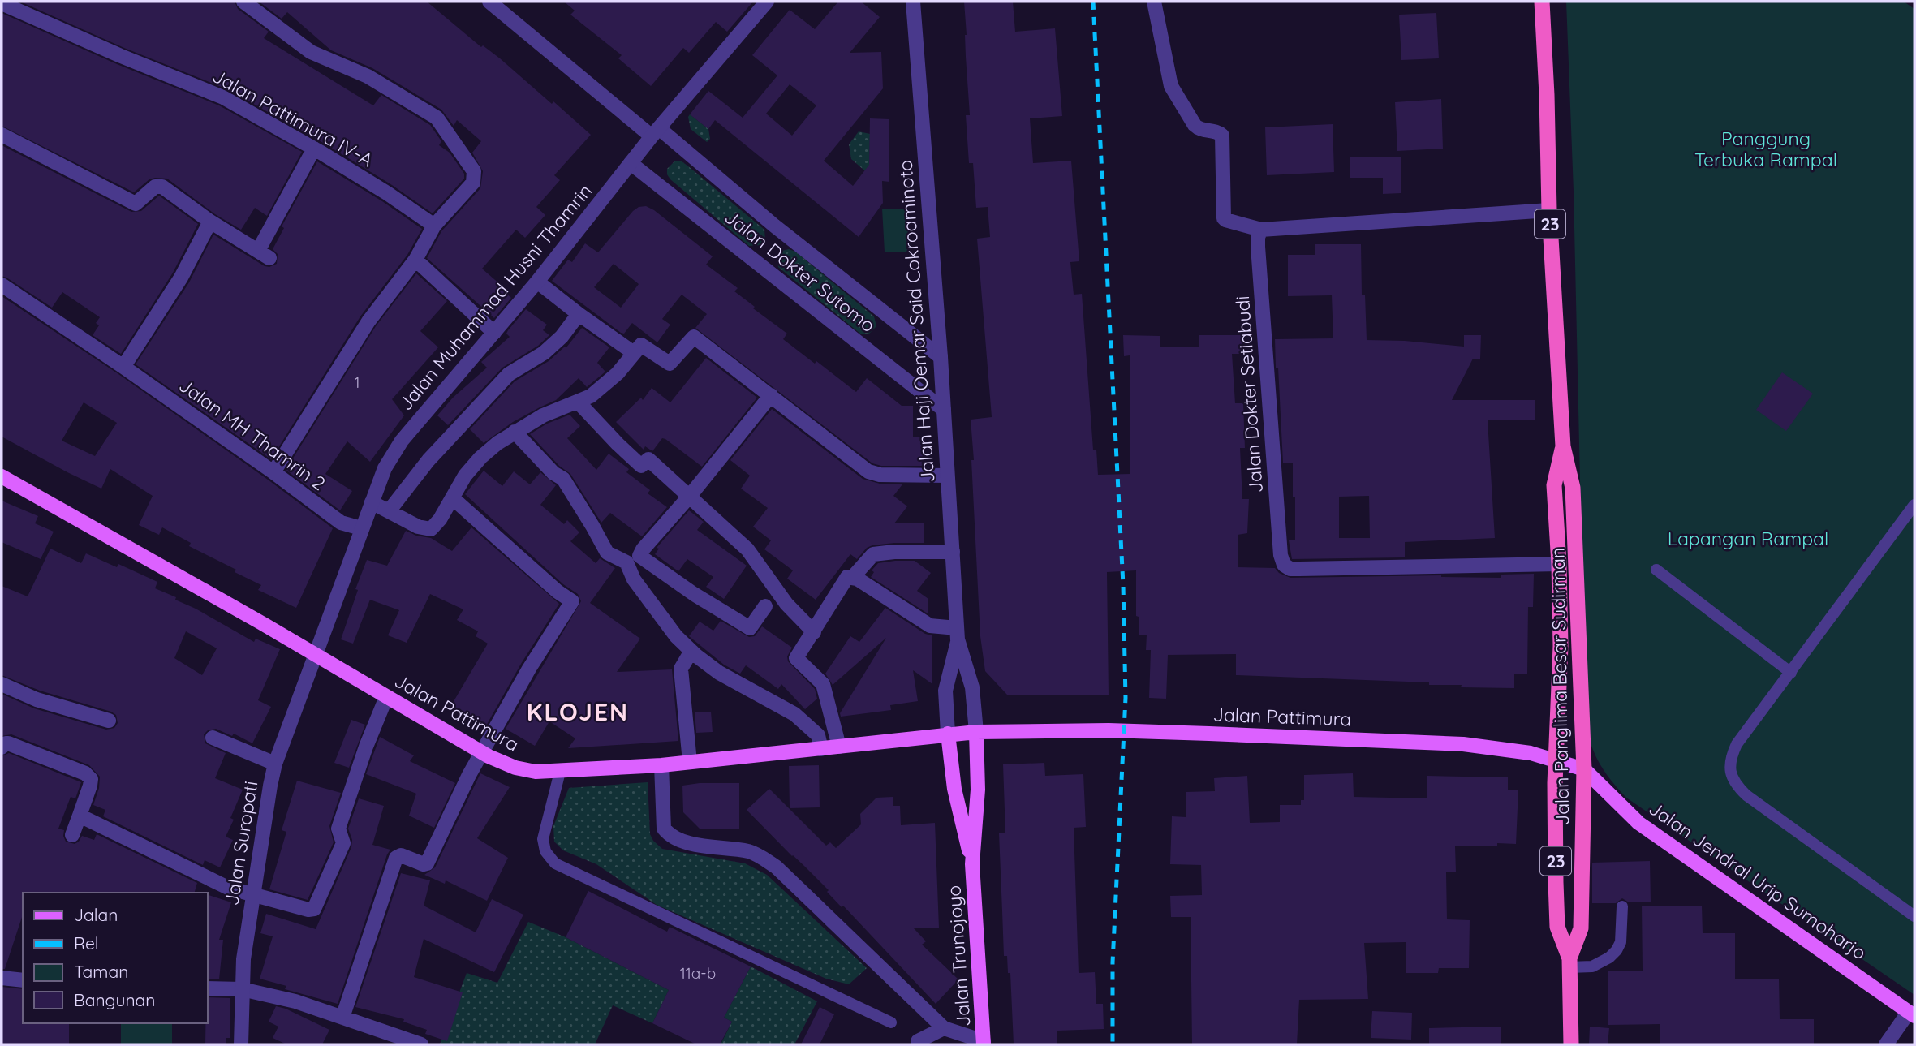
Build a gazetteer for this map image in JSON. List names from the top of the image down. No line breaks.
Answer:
{"streets":{"highway":["23","Jalan Panglima Besar Sudirman"],"main road":["Jalan Pattimura","Jalan Jendral Urip Sumoharjo","Jalan Trunojoyo"],"street":["Jalan Pattimura IV-A","Jalan Dokter Sutomo","Jalan Muhammad Husni Thamrin","Jalan Haji Oemar Said Cokroaminoto","Jalan Dokter Setiabudi","Jalan MH Thamrin 2","Jalan Suropati"]},"crossings":[["Jalan Dokter Sutomo","Jalan Muhammad Husni Thamrin"],["Jalan Dokter Sutomo","Jalan Haji Oemar Said Cokroaminoto"],["Jalan Muhammad Husni Thamrin","Jalan MH Thamrin 2"],["Jalan Muhammad Husni Thamrin","Jalan Pattimura"],["Jalan Muhammad Husni Thamrin","Jalan Suropati"],["Jalan Haji Oemar Said Cokroaminoto","Jalan Pattimura"],["Jalan Haji Oemar Said Cokroaminoto","Jalan Trunojoyo"],["Jalan Dokter Setiabudi","Jalan Panglima Besar Sudirman"],["Jalan Panglima Besar Sudirman","Jalan Pattimura"],["Jalan Panglima Besar Sudirman","Jalan Jendral Urip Sumoharjo"],["Jalan Pattimura","Jalan Suropati"],["Jalan Pattimura","Jalan Jendral Urip Sumoharjo"],["Jalan Pattimura","Jalan Trunojoyo"]],"districts":["KLOJEN"],"parks":["Panggung Terbuka Rampal","Lapangan Rampal"],"house_numbers":["1","11a-b"],"legend":["Jalan","Rel","Taman","Bangunan"]}
